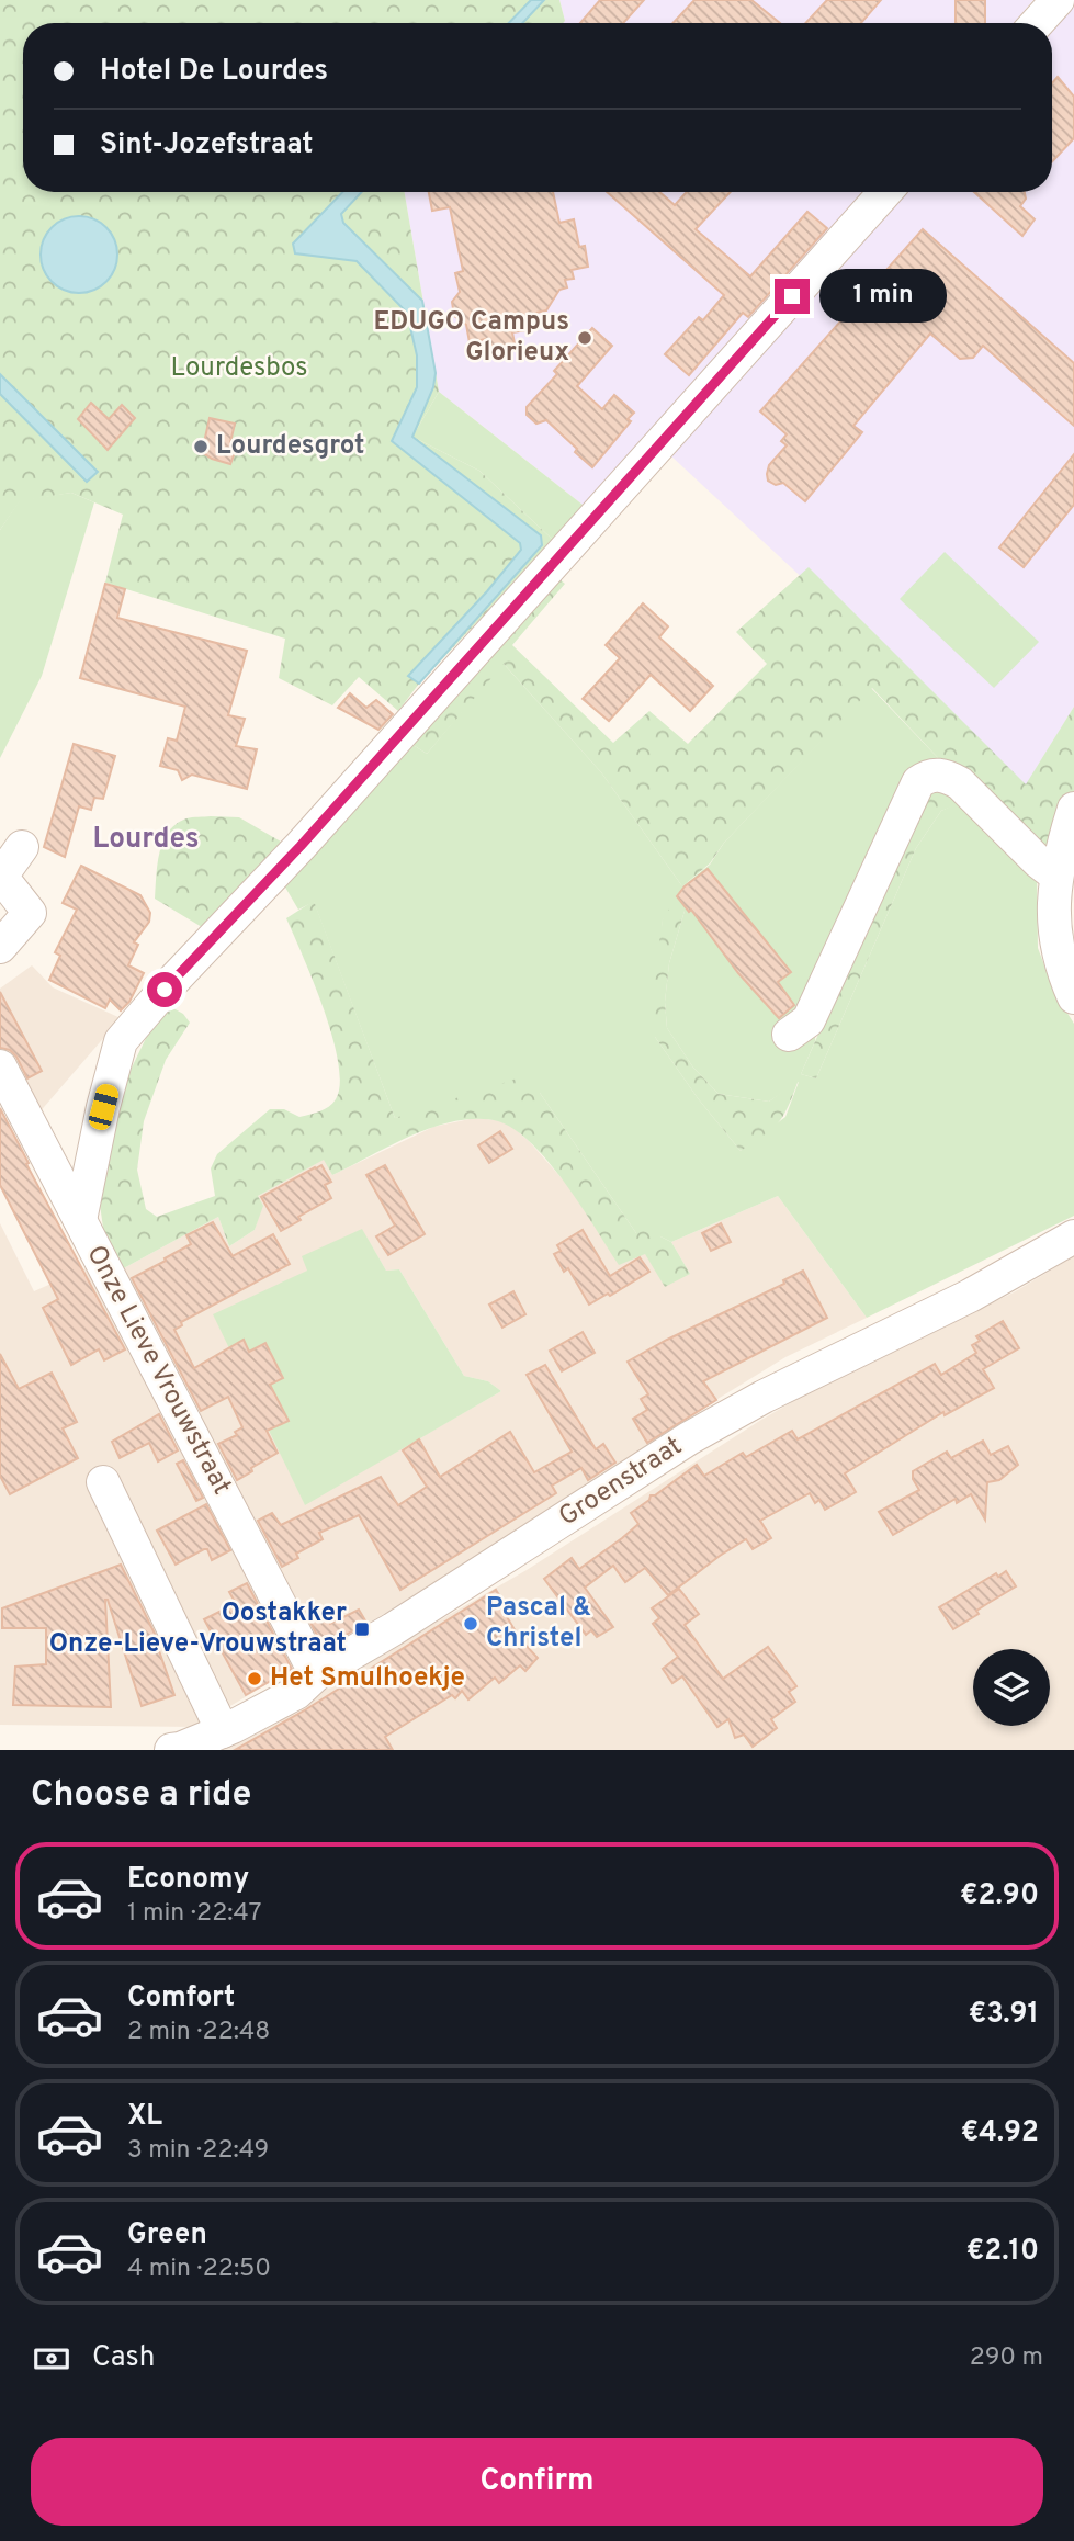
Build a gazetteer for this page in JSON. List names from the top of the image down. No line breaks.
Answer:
{"streets":{"street":["Onze Lieve Vrouwstraat","Groenstraat"]},"crossings":[["Onze Lieve Vrouwstraat","Groenstraat"]],"districts":["Lourdes"],"parks":["Lourdesbos"],"places":{"other":["EDUGO Campus Glorieux","Lourdesgrot","Pascal & Christel","Het Smulhoekje"],"transit":["Oostakker Onze-Lieve-Vrouwstraat"]},"page":{"banner":["Hotel De Lourdes","Sint-Jozefstraat"],"bubble":"1 min","heading":"Choose a ride","list":[{"name":"Economy","note":"1 min · 22:47","value":"€2.90"},{"name":"Comfort","note":"2 min · 22:48","value":"€3.91"},{"name":"XL","note":"3 min · 22:49","value":"€4.92"},{"name":"Green","note":"4 min · 22:50","value":"€2.10"}],"pay":["Cash","290 m"],"buttons":"Confirm"}}
